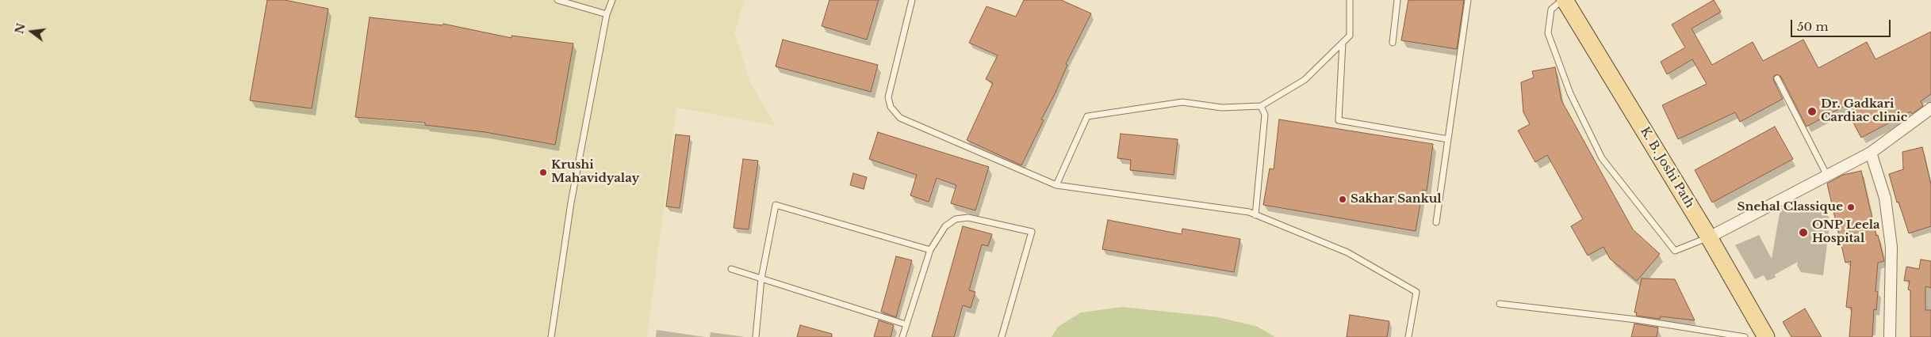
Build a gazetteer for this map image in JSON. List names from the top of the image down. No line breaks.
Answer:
{"streets":{"main road":["K. B. Joshi Path"]},"places":["Dr. Gadkari Cardiac clinic","Krushi Mahavidyalay","Sakhar Sankul","Snehal Classique","ONP Leela Hospital"],"scale_bar":"50 m","north":"left"}
